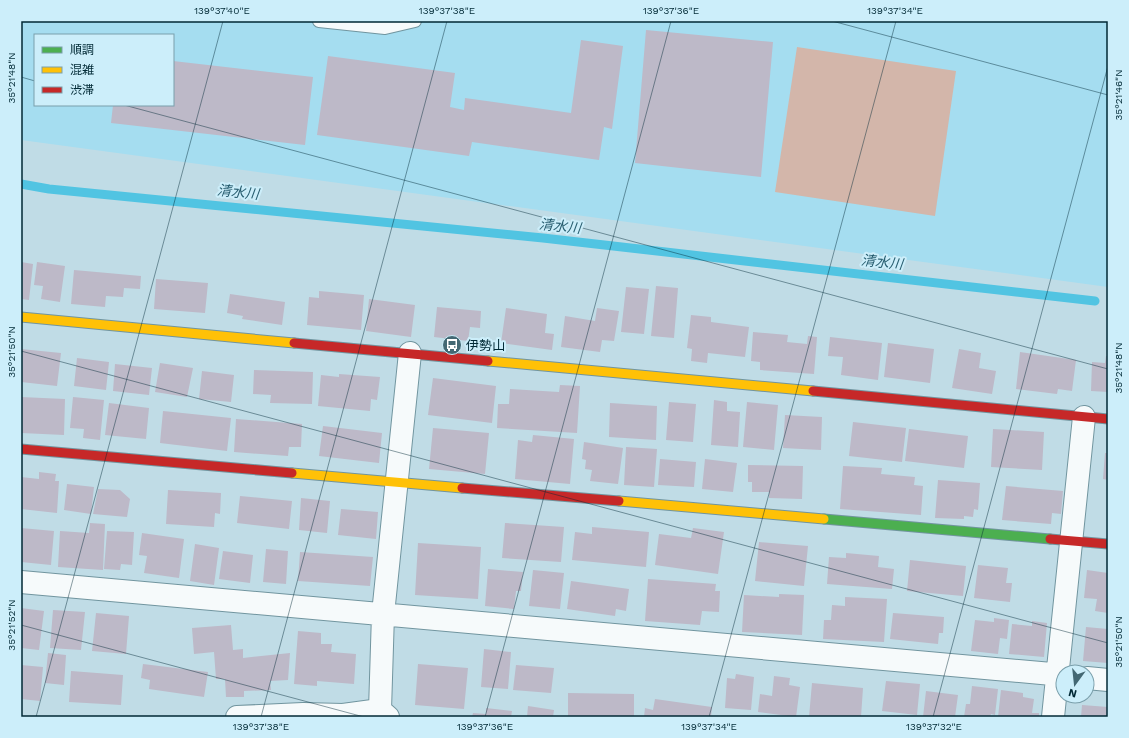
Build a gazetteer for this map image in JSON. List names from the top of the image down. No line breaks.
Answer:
{"water":["清水川"],"places":{"bus stop":["伊勢山"]},"legend":["順調","混雑","渋滞"],"north":"bottom","coordinates":["139°37'40\"E","139°37'38\"E","139°37'36\"E","139°37'34\"E","35°21'48\"N","35°21'46\"N","35°21'50\"N","35°21'52\"N","139°37'32\"E"]}
